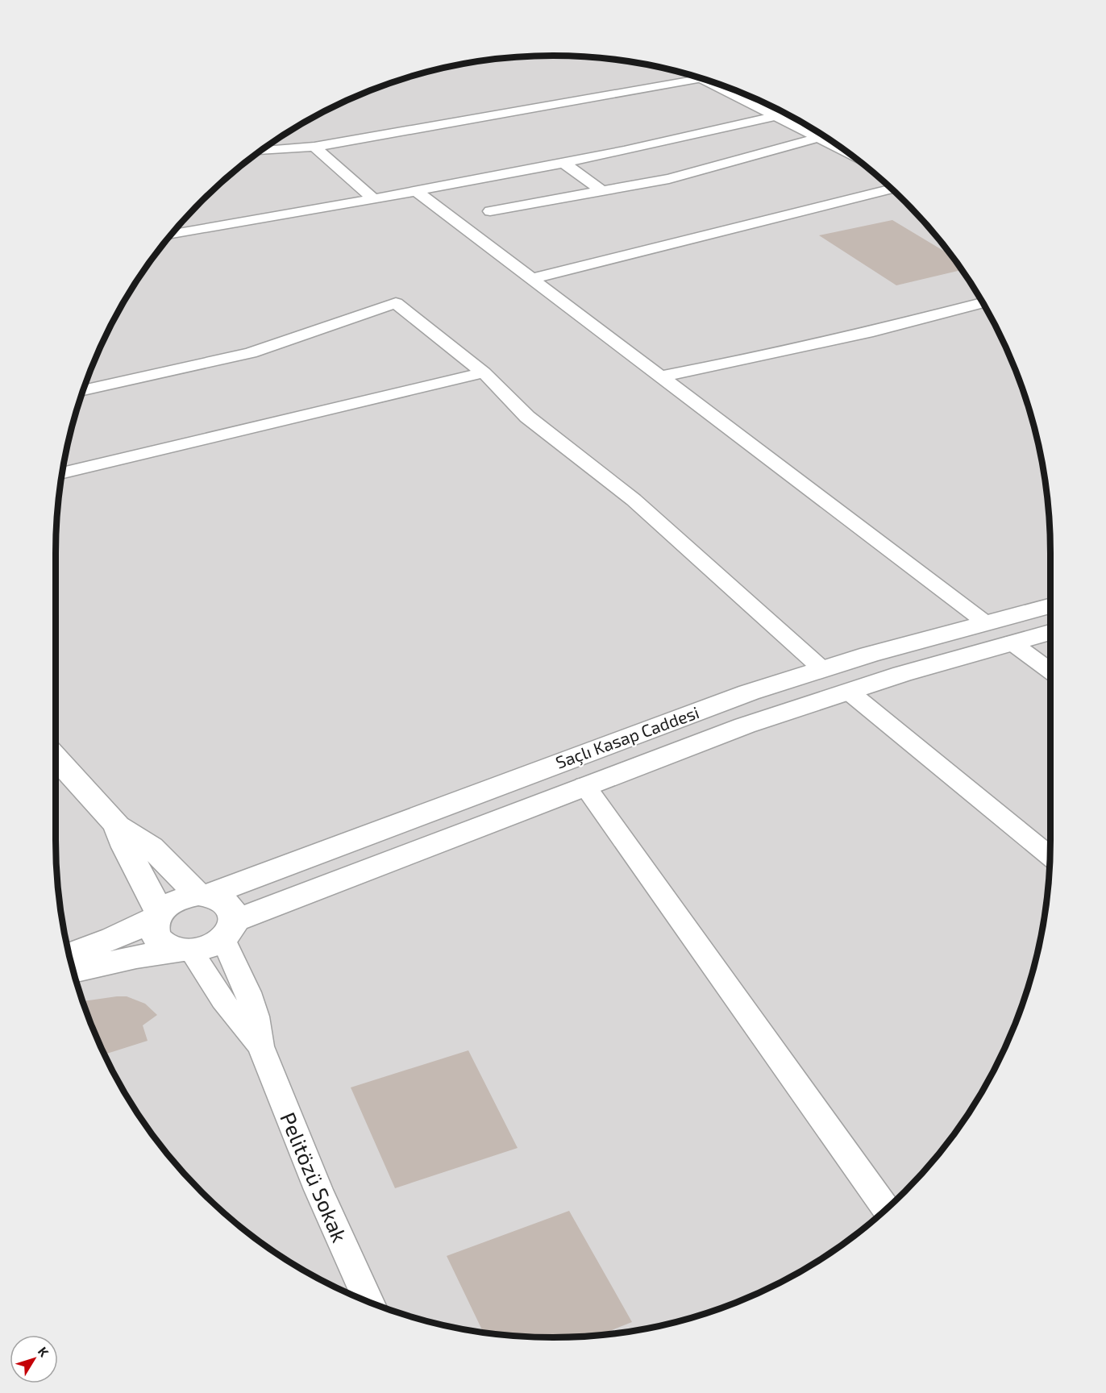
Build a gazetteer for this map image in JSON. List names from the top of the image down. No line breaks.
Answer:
{"streets":{"street":["Saçlı Kasap Caddesi","Pelitözü Sokak"]},"crossings":[["Saçlı Kasap Caddesi","Pelitözü Sokak"]],"north":"top right"}
